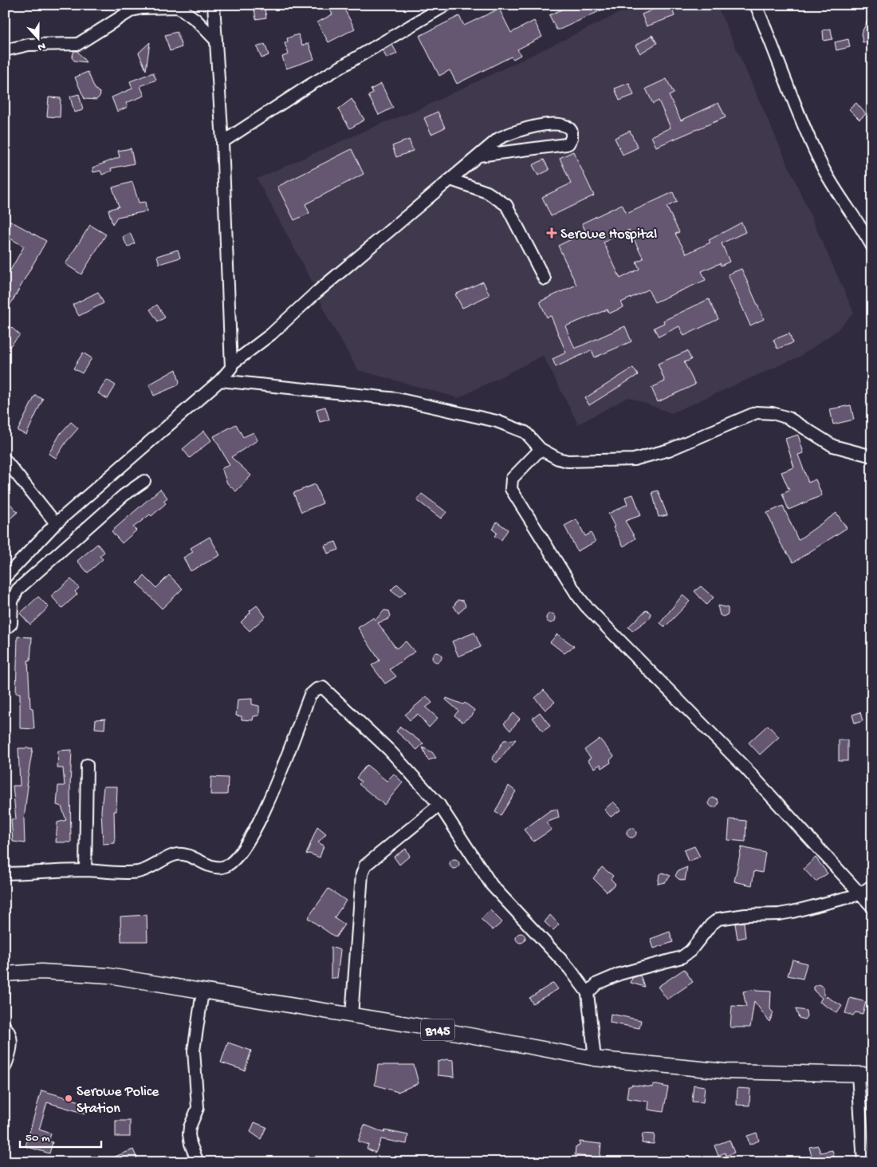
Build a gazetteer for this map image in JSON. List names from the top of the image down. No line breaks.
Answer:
{"streets":{"main road":["B145"]},"places":{"health":["Serowe Hospital"],"other":["Serowe Police Station"]},"scale_bar":"50 m","north":"bottom"}
